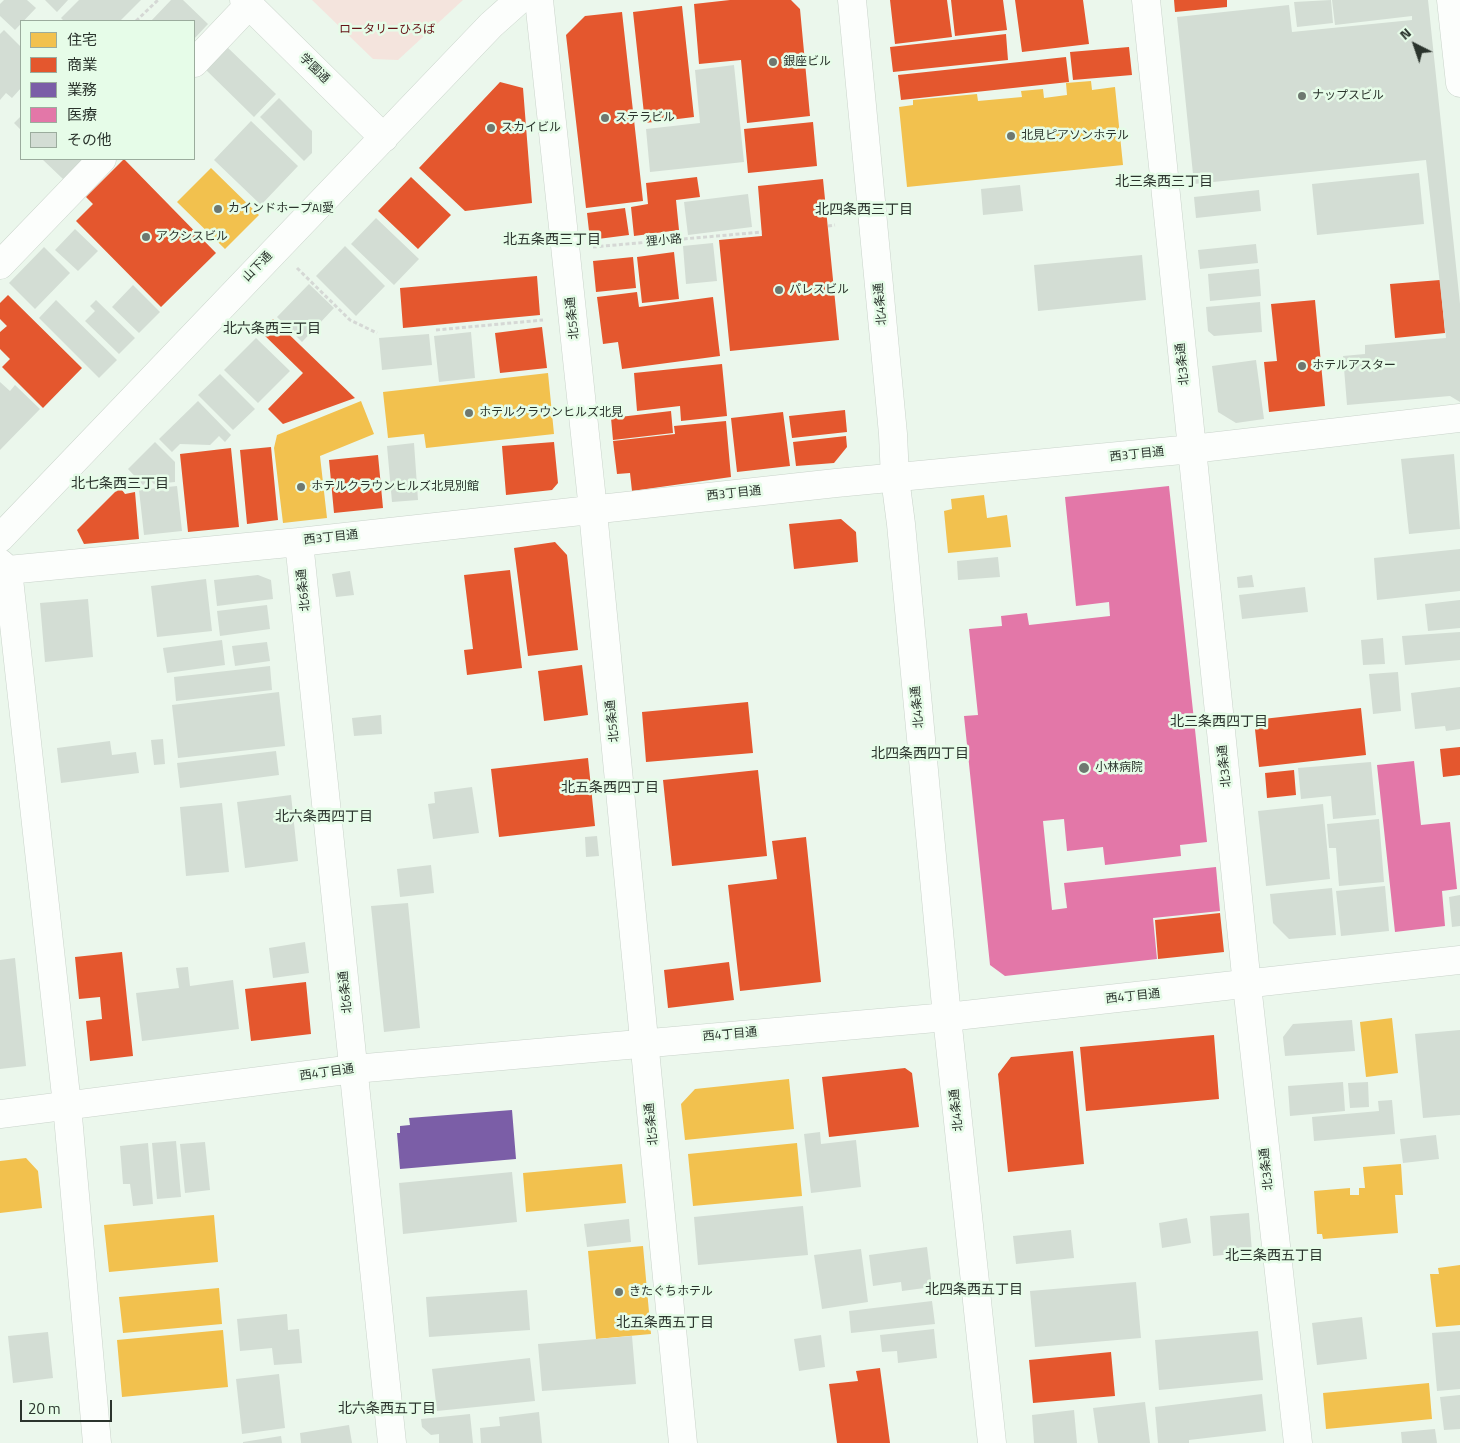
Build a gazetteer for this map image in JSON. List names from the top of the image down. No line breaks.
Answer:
{"streets":{"street":["学園通","山下通","北4条通","北5条通","北3条通","西3丁目通","北6条通","西4丁目通"],"path":["狸小路"]},"crossings":[["学園通","山下通"],["狸小路","北5条通"],["北4条通","西3丁目通"],["北4条通","西4丁目通"],["北5条通","西3丁目通"],["北5条通","西4丁目通"],["北3条通","西3丁目通"],["北3条通","西4丁目通"],["西3丁目通","北6条通"],["北6条通","西4丁目通"]],"districts":["北三条西三丁目","北四条西三丁目","北五条西三丁目","北六条西三丁目","北七条西三丁目","北三条西四丁目","北四条西四丁目","北五条西四丁目","北六条西四丁目","北三条西五丁目","北四条西五丁目","北五条西五丁目","北六条西五丁目"],"parks":["ロータリーひろば"],"places":["銀座ビル","ナップスビル","ステラビル","スカイビル","北見ピアソンホテル","カインドホープAI愛","アクシスビル","パレスビル","ホテルアスター","ホテルクラウンヒルズ北見","ホテルクラウンヒルズ北見別館","小林病院","きたぐちホテル"],"legend":["住宅","商業","業務","医療","その他"],"scale_bar":"20 m","north":"top left"}
